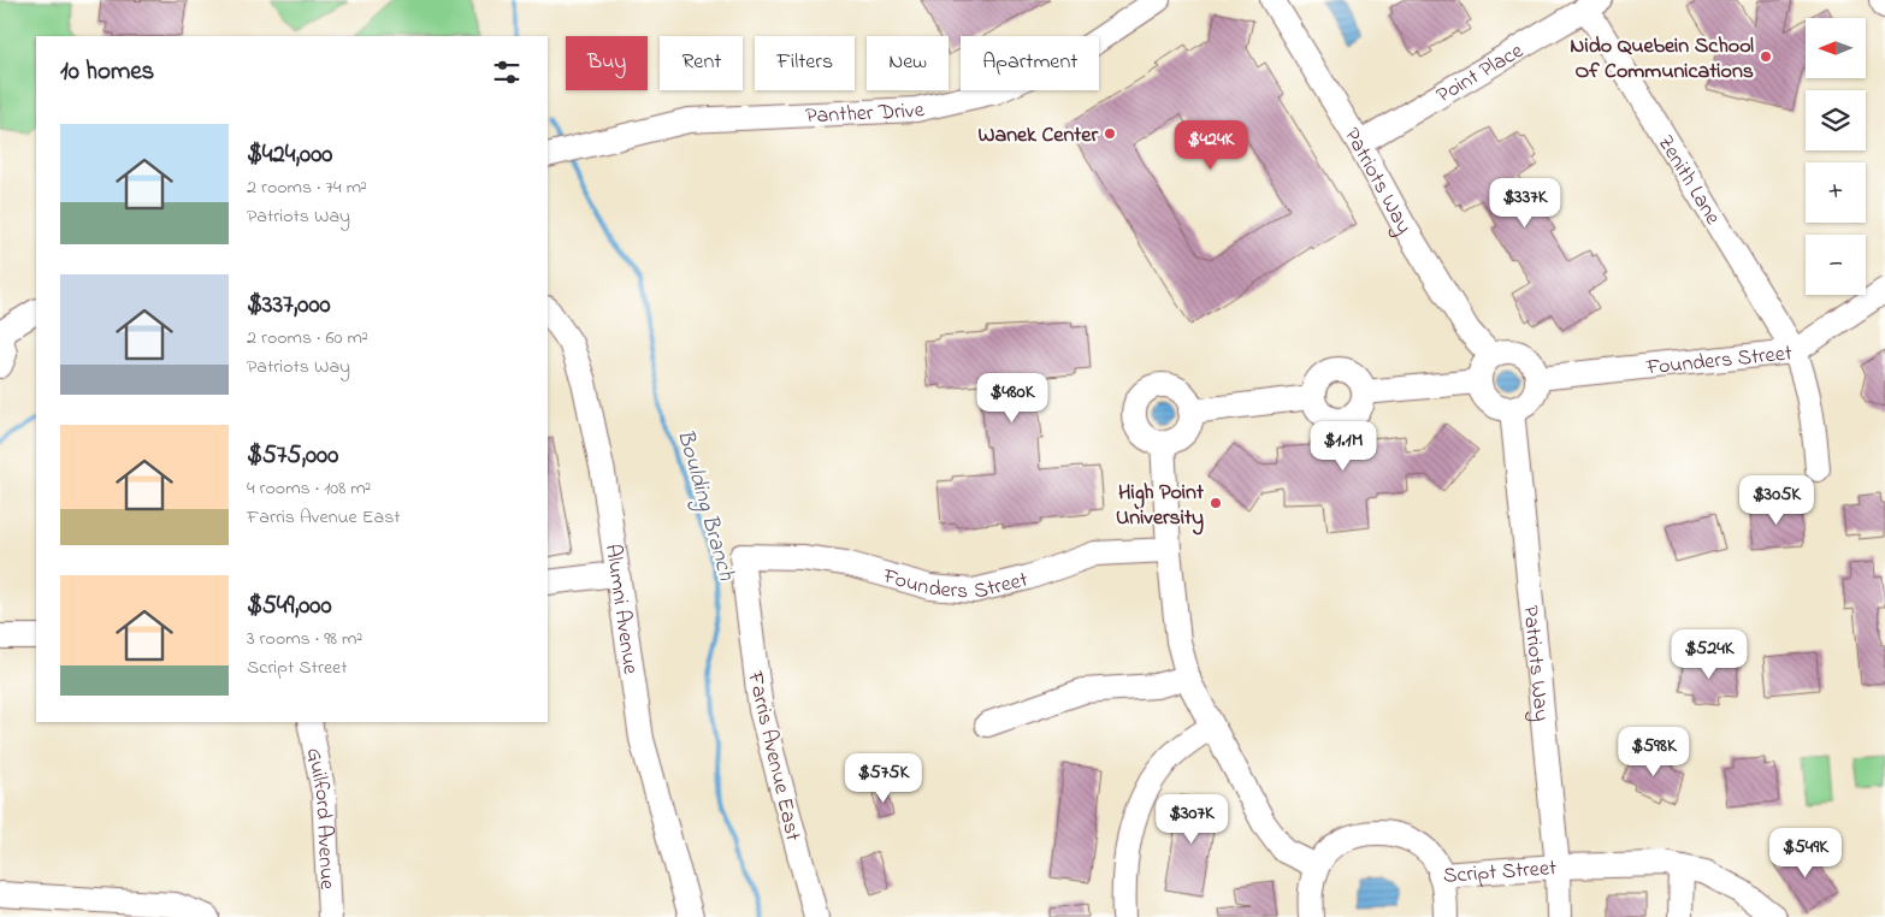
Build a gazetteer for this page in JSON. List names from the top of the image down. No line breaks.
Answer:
{"streets":{"street":["Point Place","Panther Drive","Zenith Lane","Patriots Way","Founders Street","Alumni Avenue","Farris Avenue East","Guilford Avenue","Script Street"]},"crossings":[["Point Place","Zenith Lane"],["Point Place","Patriots Way"],["Zenith Lane","Founders Street"],["Patriots Way","Founders Street"],["Patriots Way","Script Street"],["Founders Street","Farris Avenue East"]],"water":["Boulding Branch"],"places":["Nido Quebein School Of Communications","Wanek Center","High Point University"],"north":"left","page":{"map_buttons":["+","−"],"chip":["Buy","Rent","Filters","New","Apartment"],"heading":"10 homes","list":[{"name":"$424,000","note":"2 rooms · 74 m² · Patriots Way"},{"name":"$337,000","note":"2 rooms · 60 m² · Patriots Way"},{"name":"$575,000","note":"4 rooms · 108 m² · Farris Avenue East"},{"name":"$549,000","note":"3 rooms · 98 m² · Script Street"}],"price":["$424K","$337K","$480K","$1.1M","$305K","$524K","$598K","$575K","$307K","$549K"]}}
